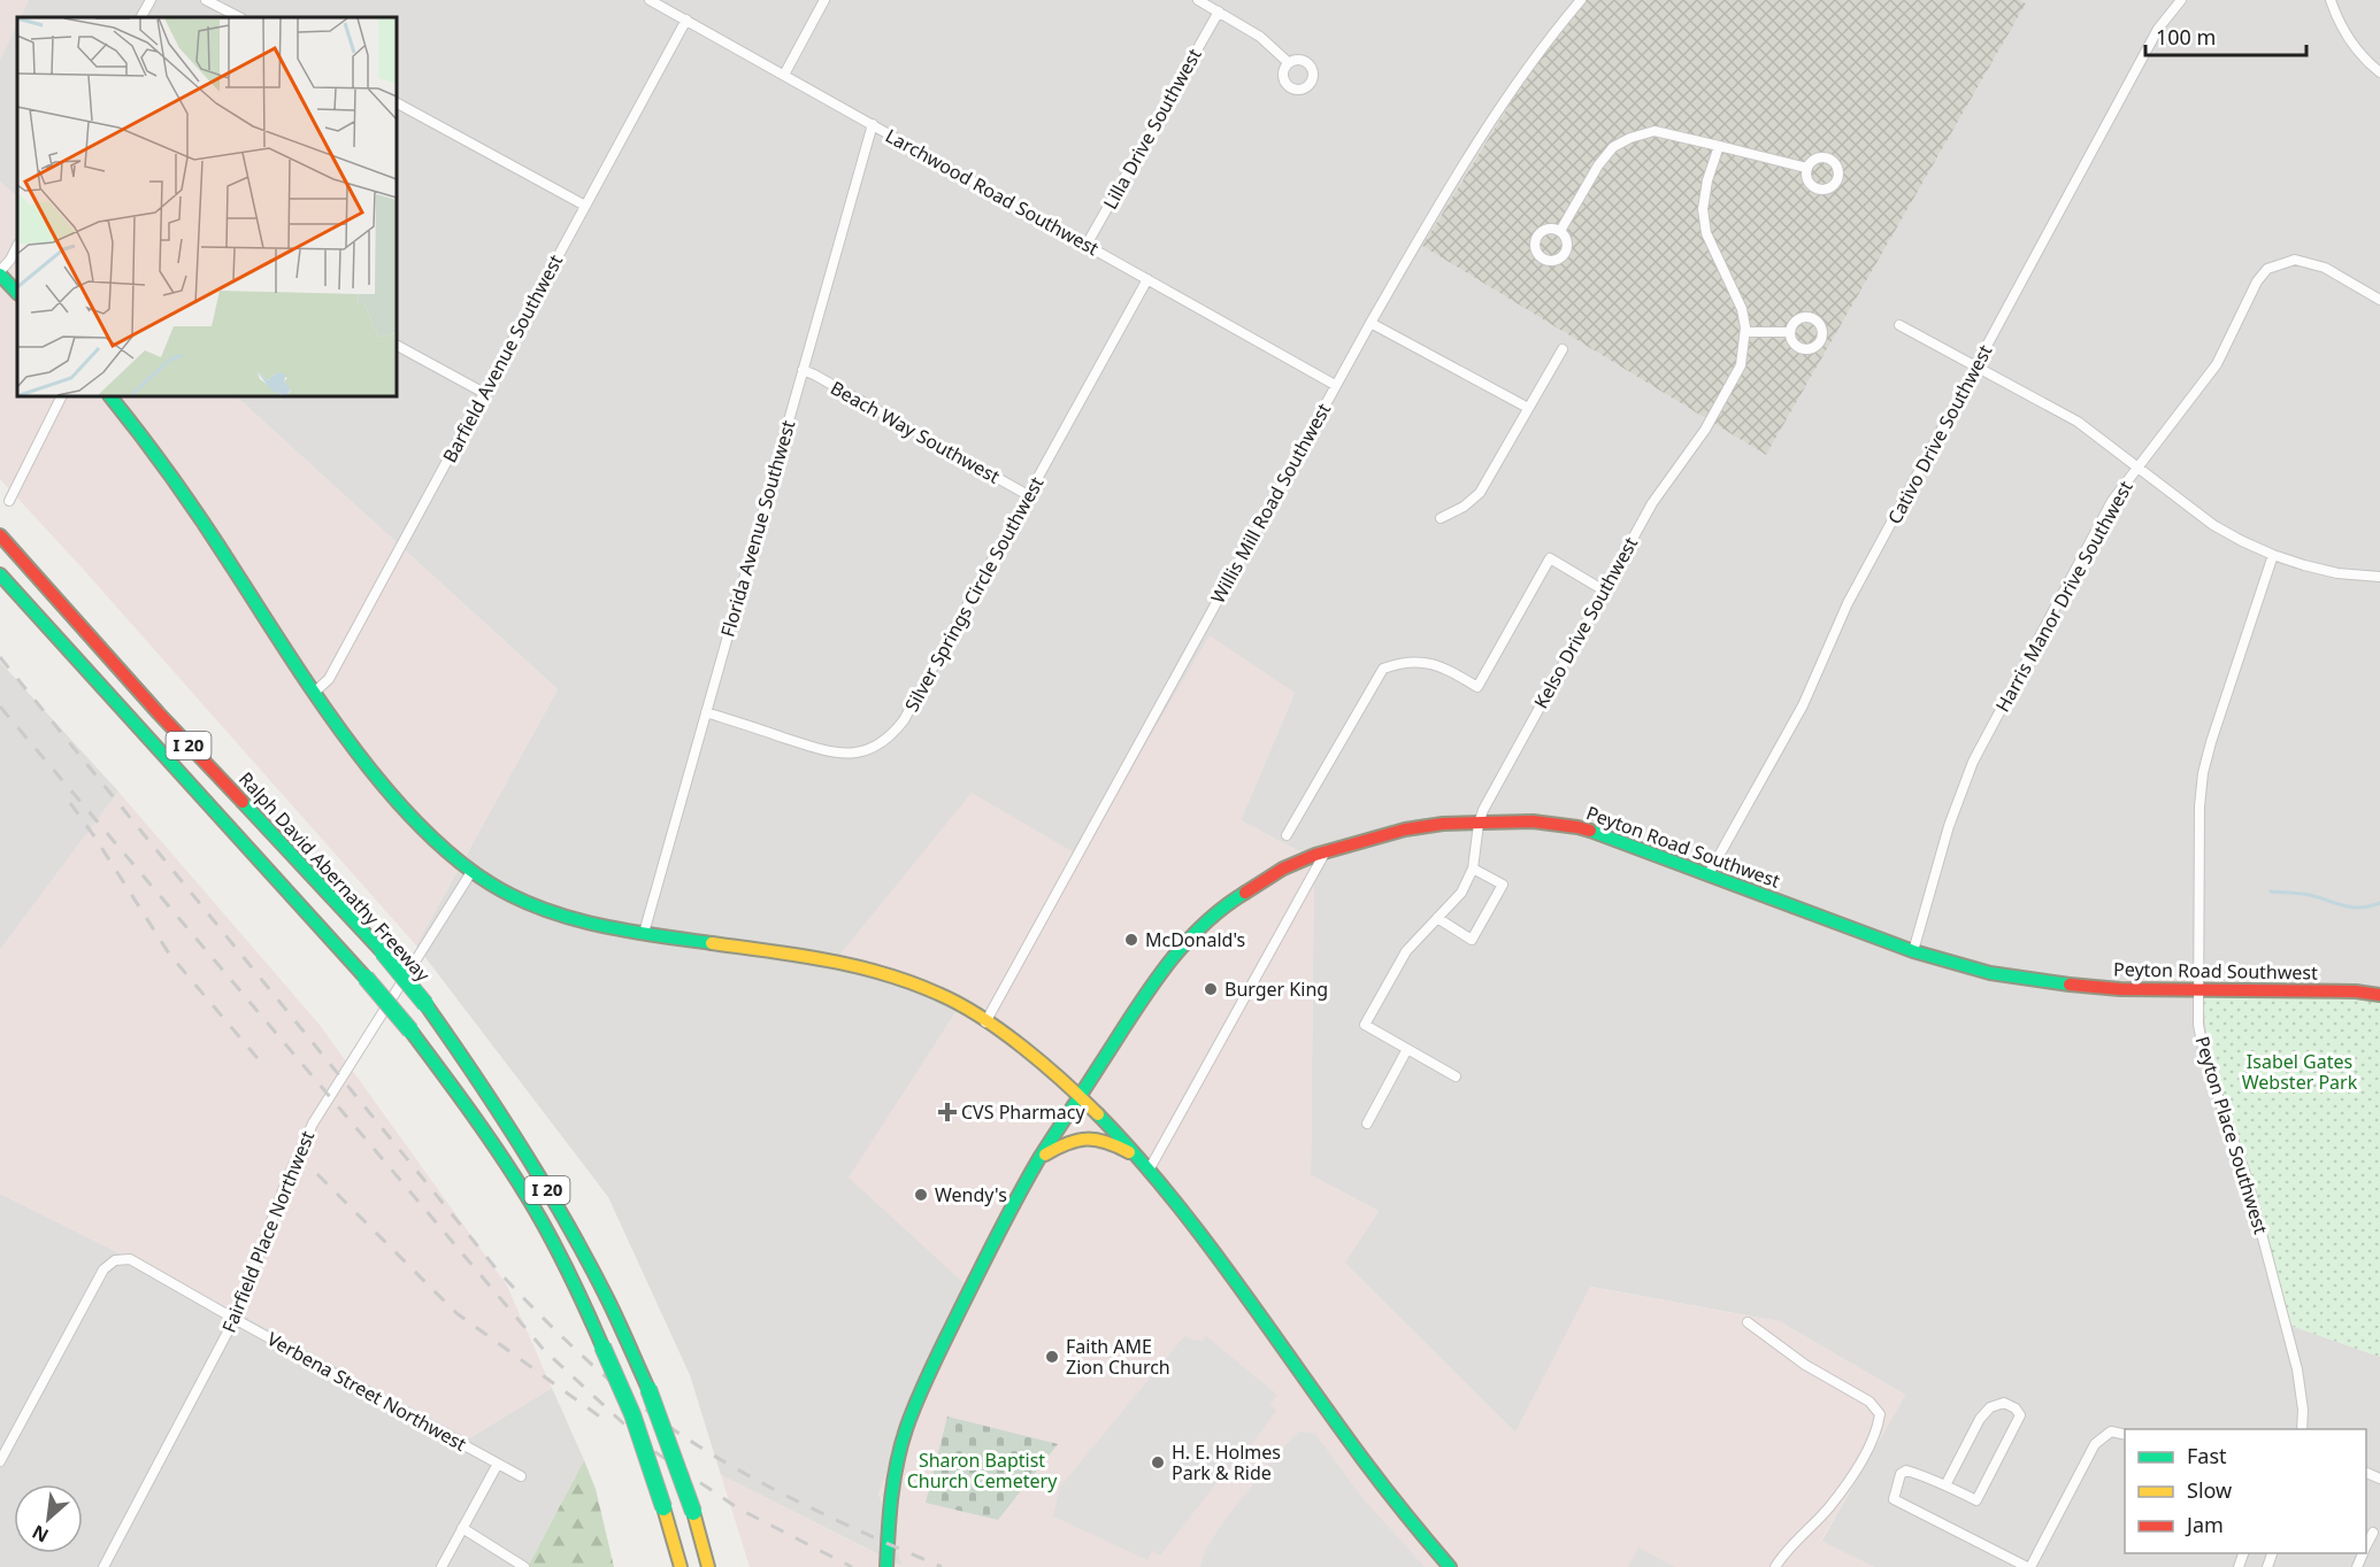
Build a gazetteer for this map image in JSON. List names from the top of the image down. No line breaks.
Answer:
{"streets":{"main road":["I 20","Peyton Road Southwest","Ralph David Abernathy Freeway"],"street":["Lilla Drive Southwest","Larchwood Road Southwest","Barfield Avenue Southwest","Beach Way Southwest","Cativo Drive Southwest","Willis Mill Road Southwest","Florida Avenue Southwest","Silver Springs Circle Southwest","Harris Manor Drive Southwest","Kelso Drive Southwest","Peyton Place Southwest","Fairfield Place Northwest","Verbena Street Northwest"]},"crossings":[["Lilla Drive Southwest","Larchwood Road Southwest"],["Larchwood Road Southwest","Barfield Avenue Southwest"],["Larchwood Road Southwest","Willis Mill Road Southwest"],["Larchwood Road Southwest","Florida Avenue Southwest"],["Larchwood Road Southwest","Silver Springs Circle Southwest"],["Beach Way Southwest","Florida Avenue Southwest"],["Beach Way Southwest","Silver Springs Circle Southwest"],["Cativo Drive Southwest","Peyton Road Southwest"],["Florida Avenue Southwest","Silver Springs Circle Southwest"],["Harris Manor Drive Southwest","Peyton Road Southwest"],["Kelso Drive Southwest","Peyton Road Southwest"],["Peyton Road Southwest","Peyton Place Southwest"],["Fairfield Place Northwest","Verbena Street Northwest"]],"parks":["Isabel Gates Webster Park","Sharon Baptist Church Cemetery"],"places":{"other":["McDonald's","Burger King","Wendy's","Faith AME Zion Church","H. E. Holmes Park & Ride"],"health":["CVS Pharmacy"]},"legend":["Fast","Slow","Jam"],"scale_bar":"100 m","north":"bottom left"}
